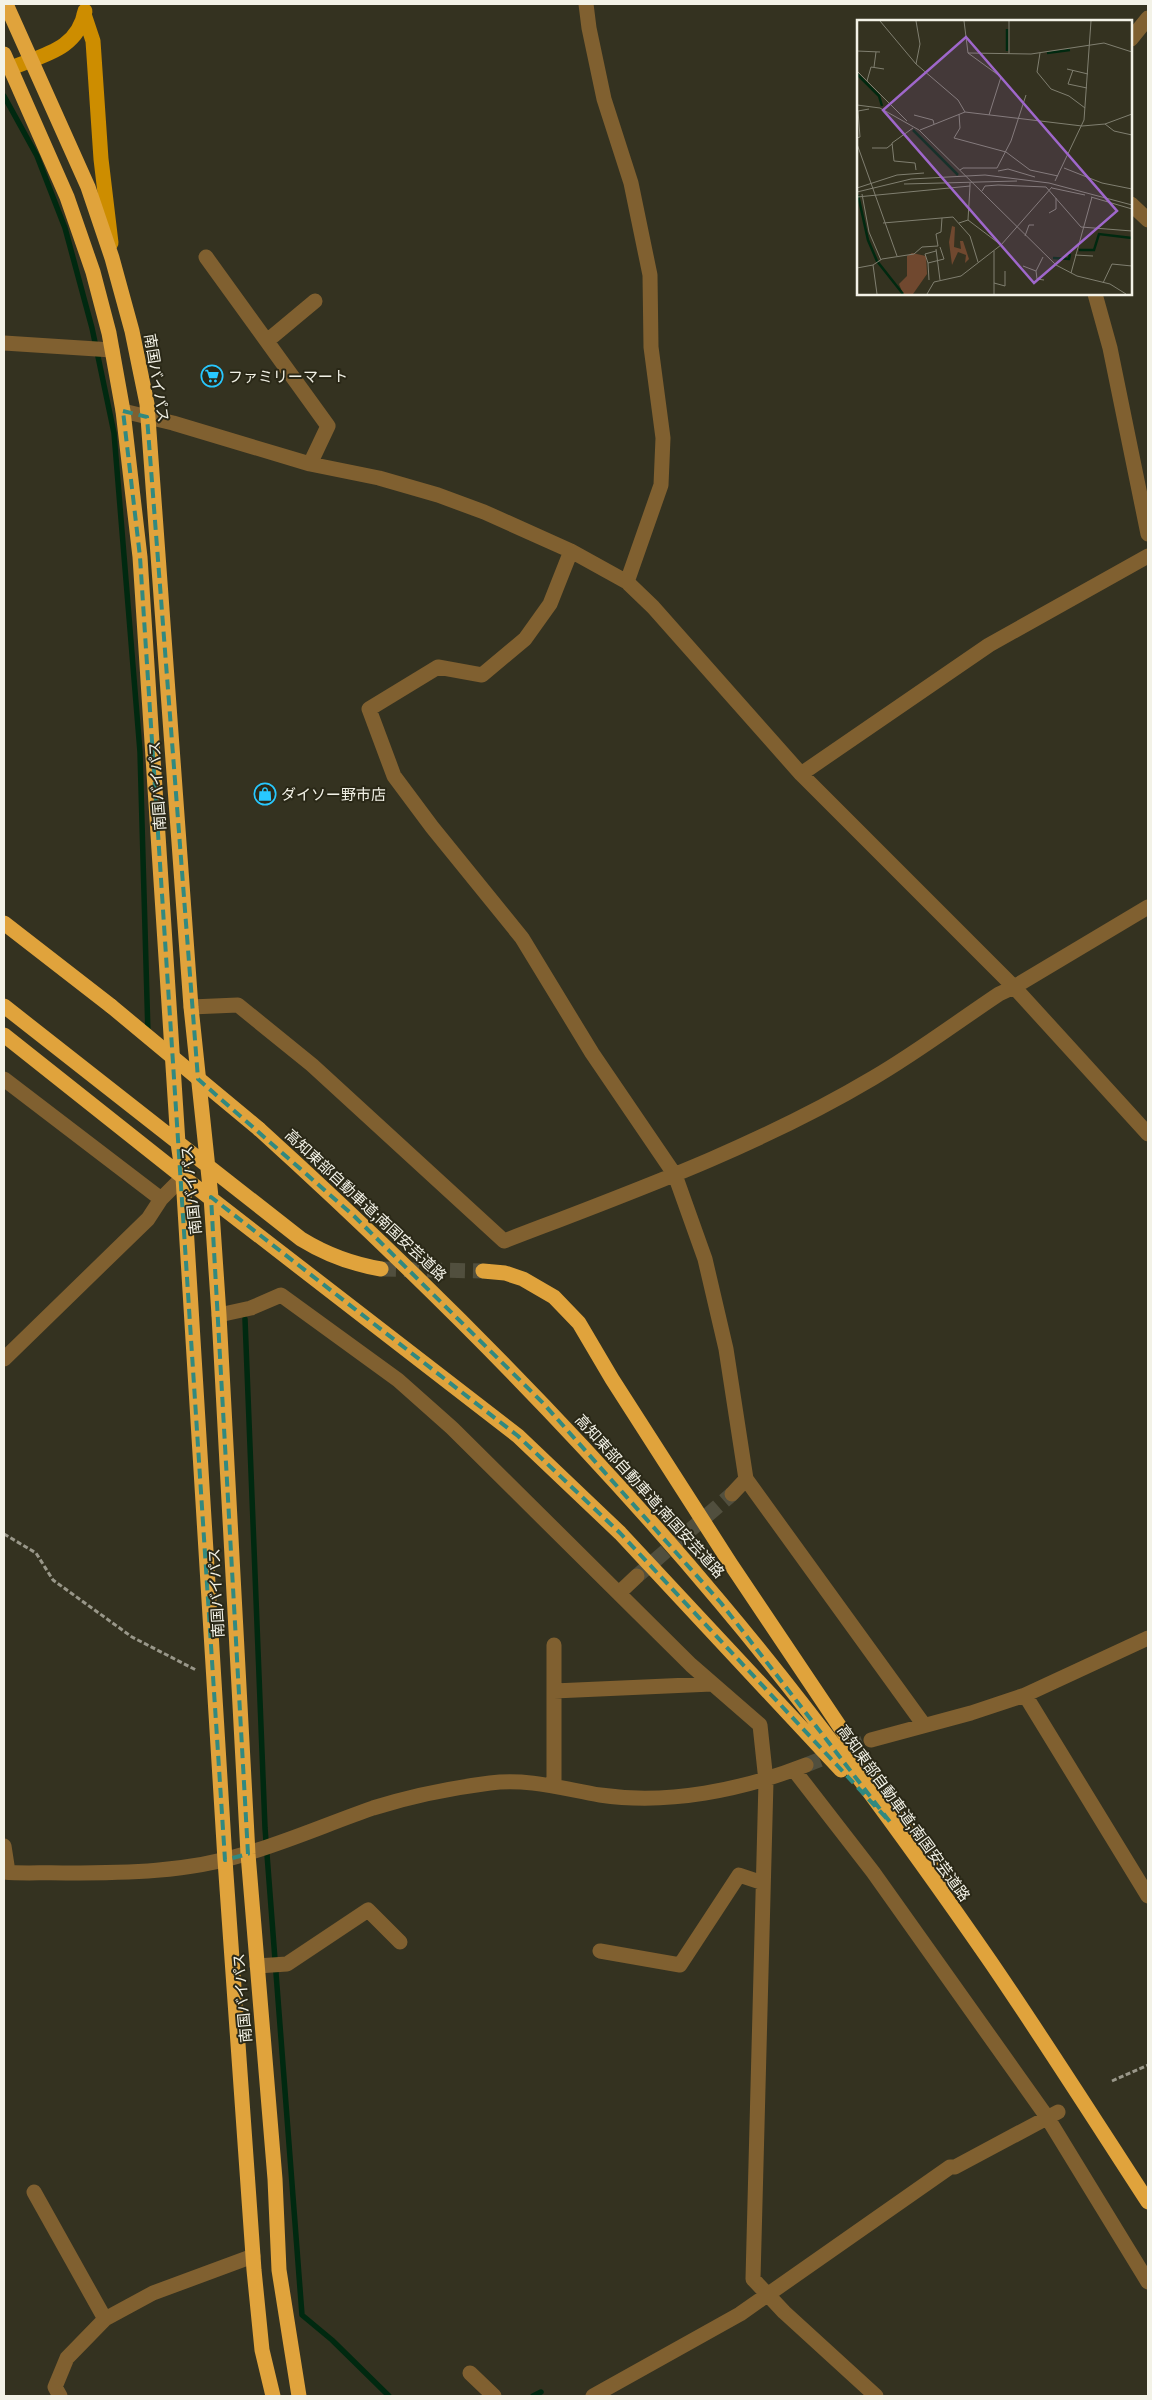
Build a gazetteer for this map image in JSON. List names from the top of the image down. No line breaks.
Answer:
{"streets":{"highway":["南国バイパス","高知東部自動車道;南国安芸道路"]},"places":{"supermarket":["ファミリーマート"],"shop":["ダイソー野市店"]}}
